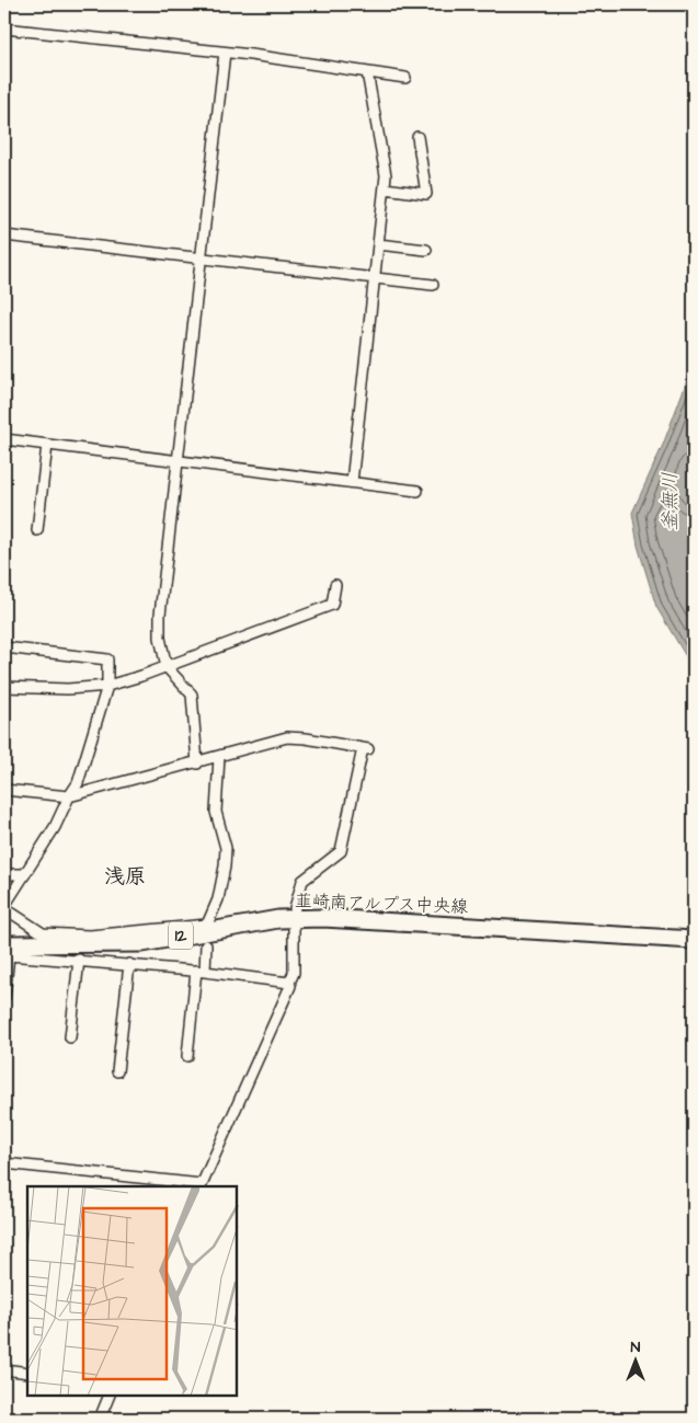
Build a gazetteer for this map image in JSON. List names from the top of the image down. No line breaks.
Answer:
{"streets":{"main road":["韮崎南アルプス中央線","12"]},"districts":["浅原"],"water":["釜無川"],"north":"top"}
